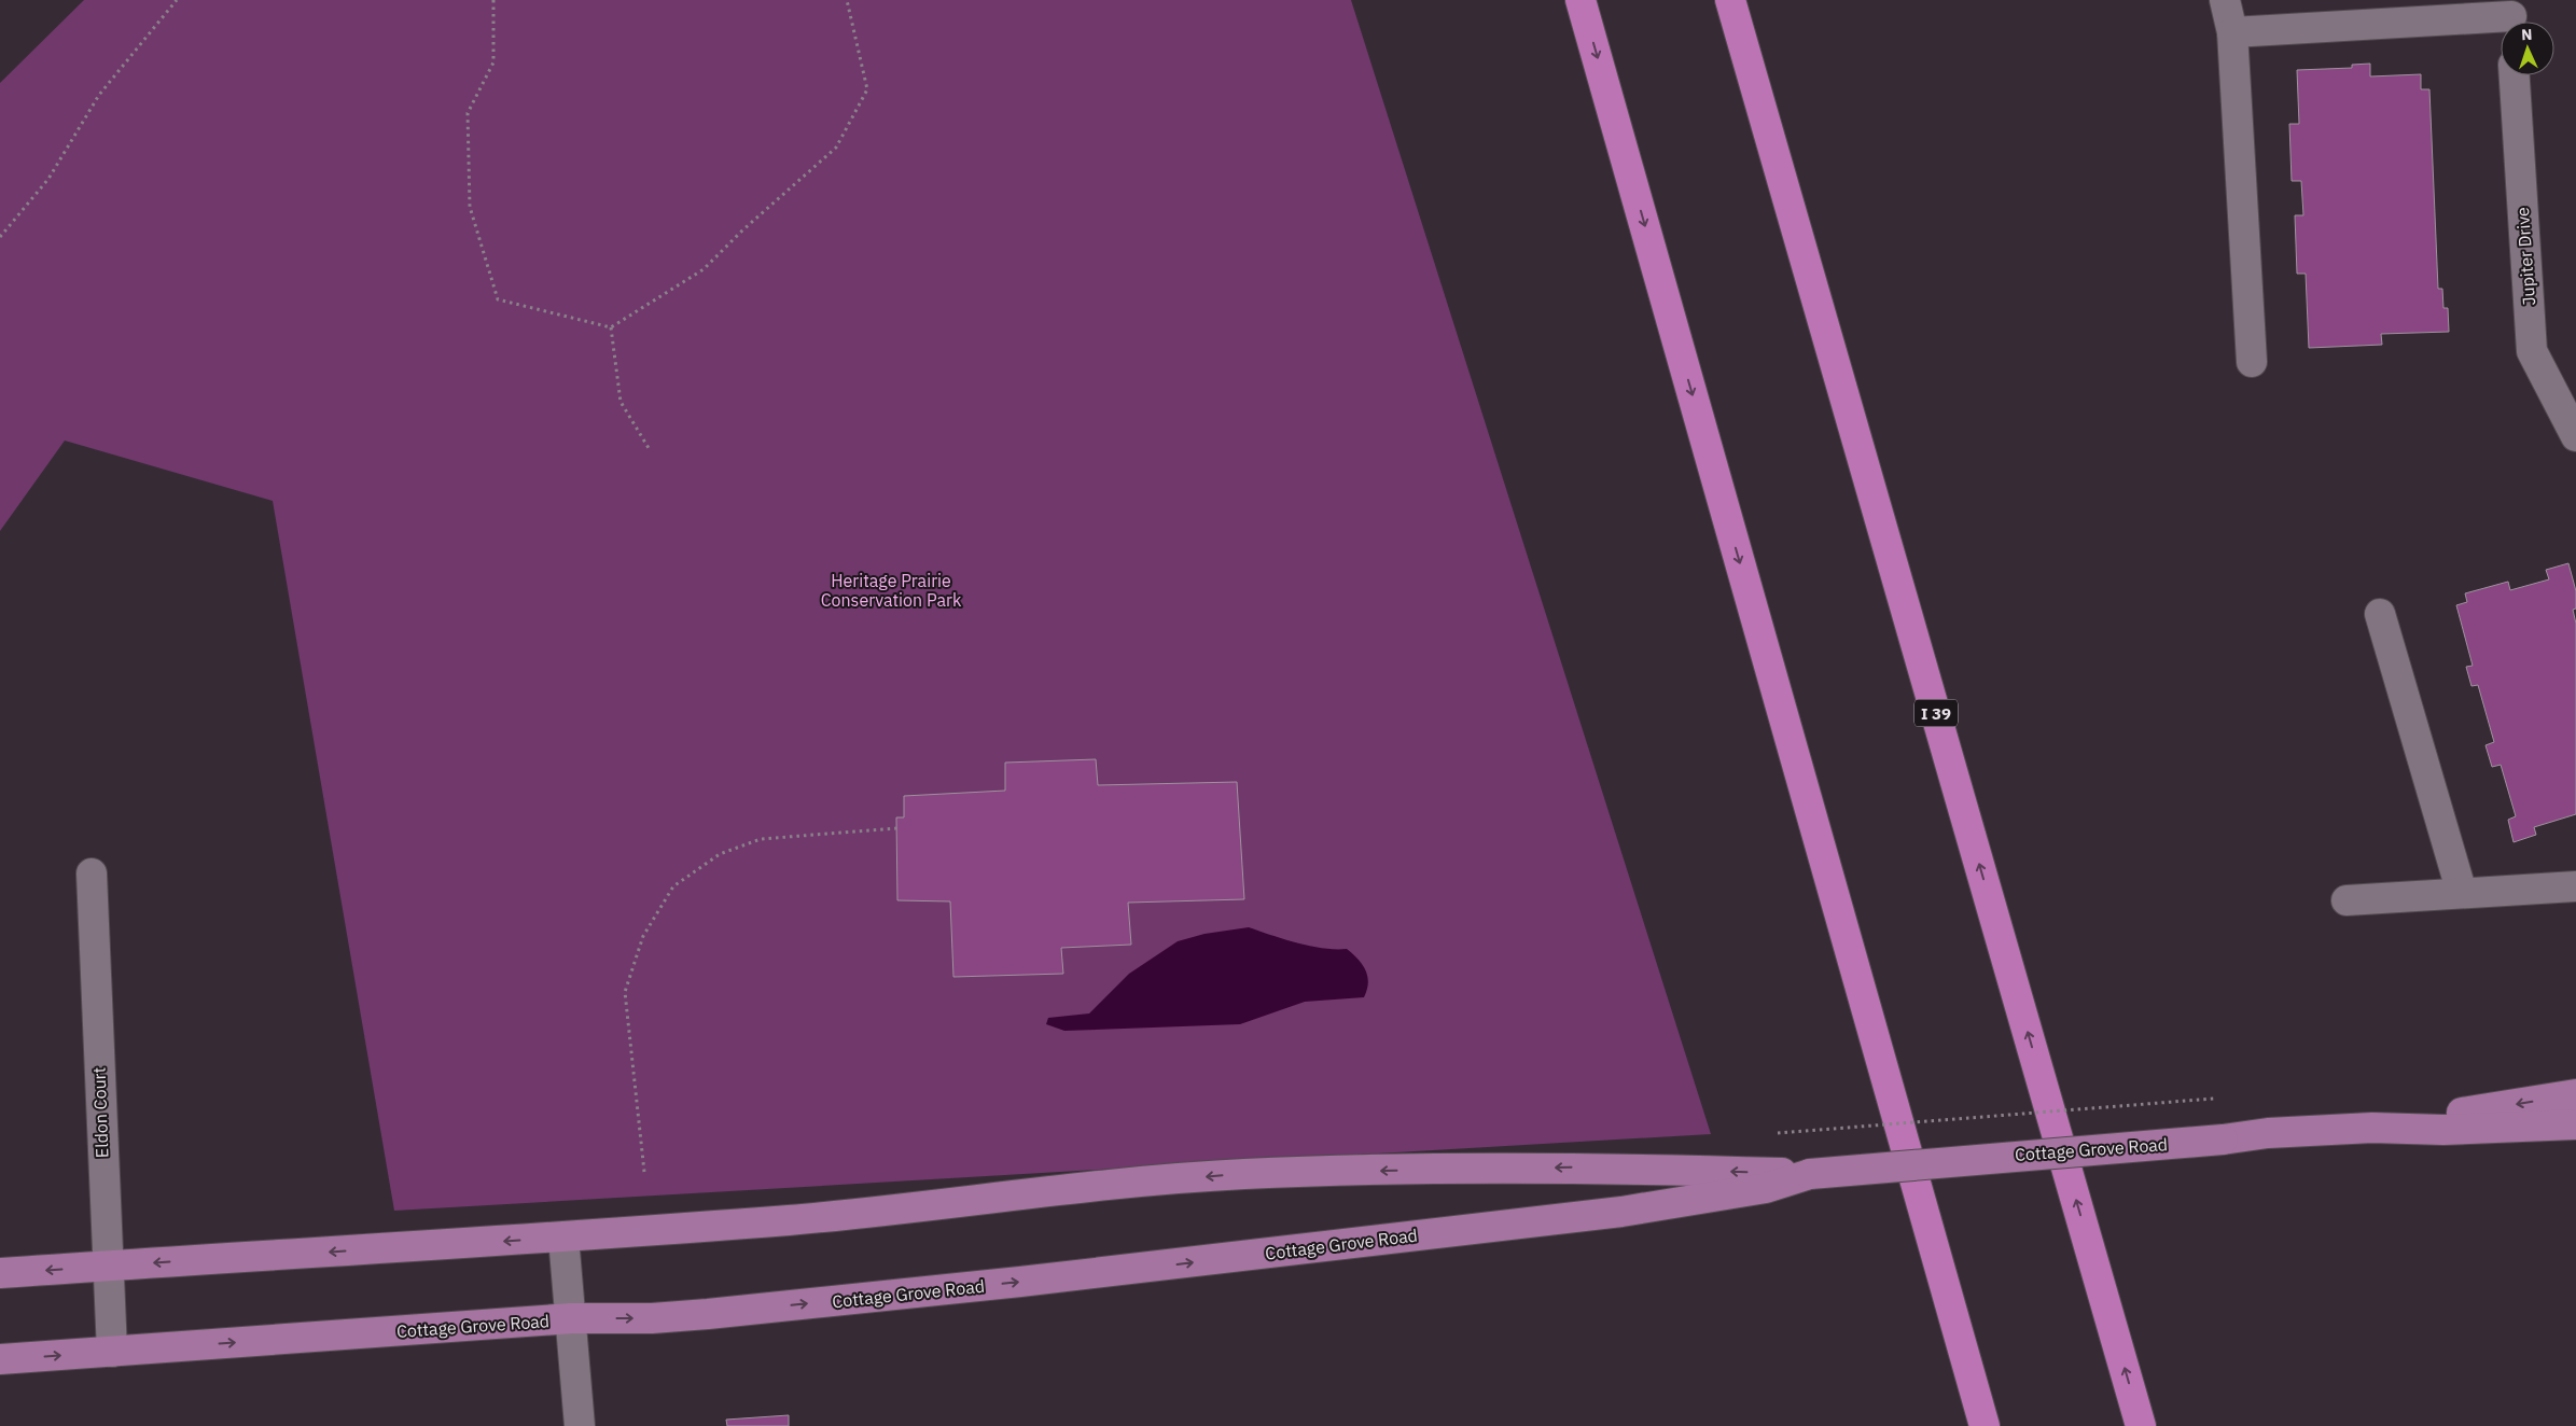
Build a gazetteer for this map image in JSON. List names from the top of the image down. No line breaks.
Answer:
{"streets":{"highway":["I 39"],"main road":["Cottage Grove Road"],"street":["Jupiter Drive","Eldon Court"]},"crossings":[["Eldon Court","Cottage Grove Road"]],"parks":["Heritage Prairie Conservation Park"],"north":"top"}
